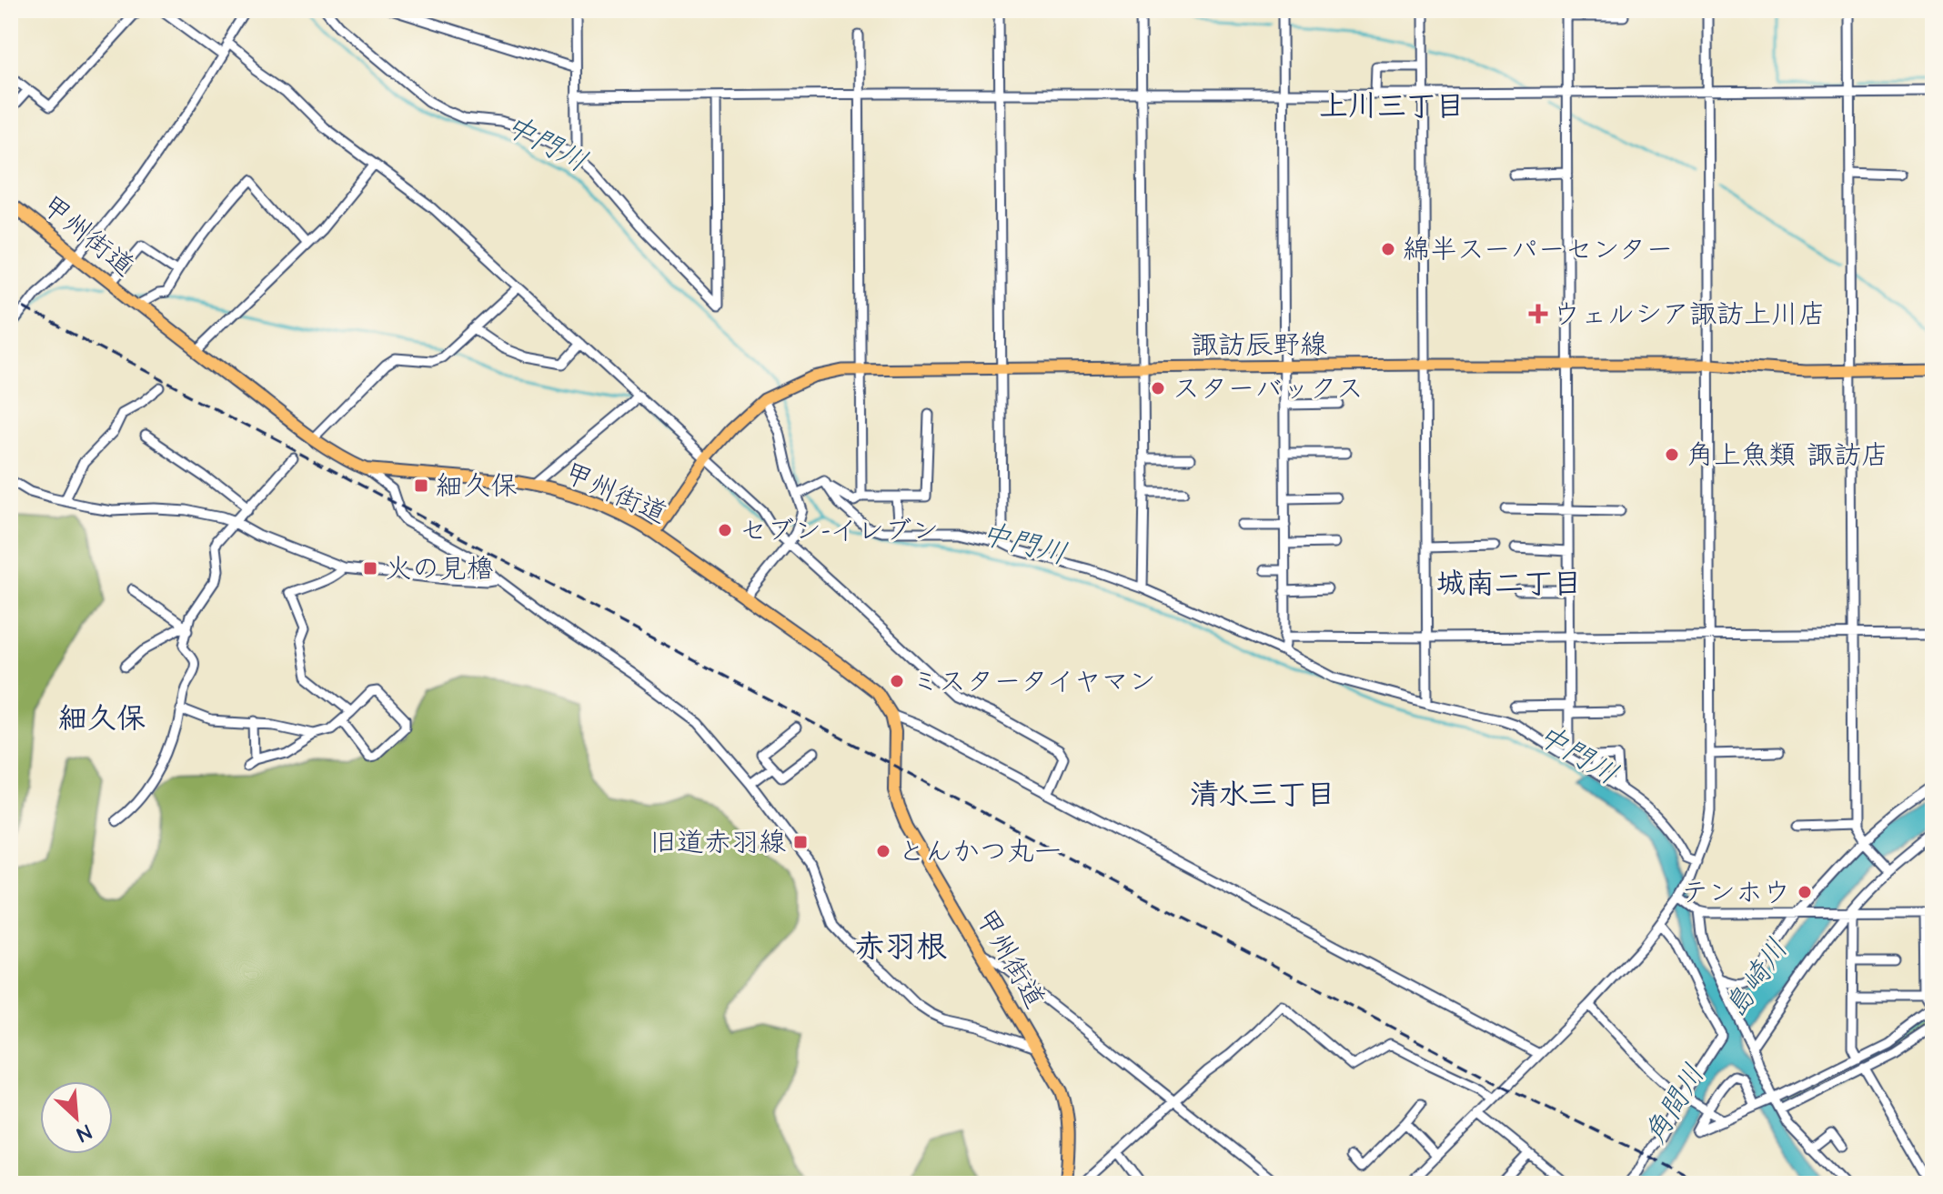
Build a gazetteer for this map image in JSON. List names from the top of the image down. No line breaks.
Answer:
{"streets":{"highway":["甲州街道"],"main road":["諏訪辰野線"]},"crossings":[["甲州街道","諏訪辰野線"]],"districts":["上川三丁目","城南二丁目","細久保","清水三丁目","赤羽根"],"water":["中門川","島崎川","角間川"],"places":{"other":["綿半スーパーセンター","スターバックス","角上魚類 諏訪店","セブン-イレブン","ミスタータイヤマン","とんかつ丸一","テンホウ"],"health":["ウェルシア諏訪上川店"],"transit":["細久保","火の見櫓","旧道赤羽線"]},"north":"bottom right"}
